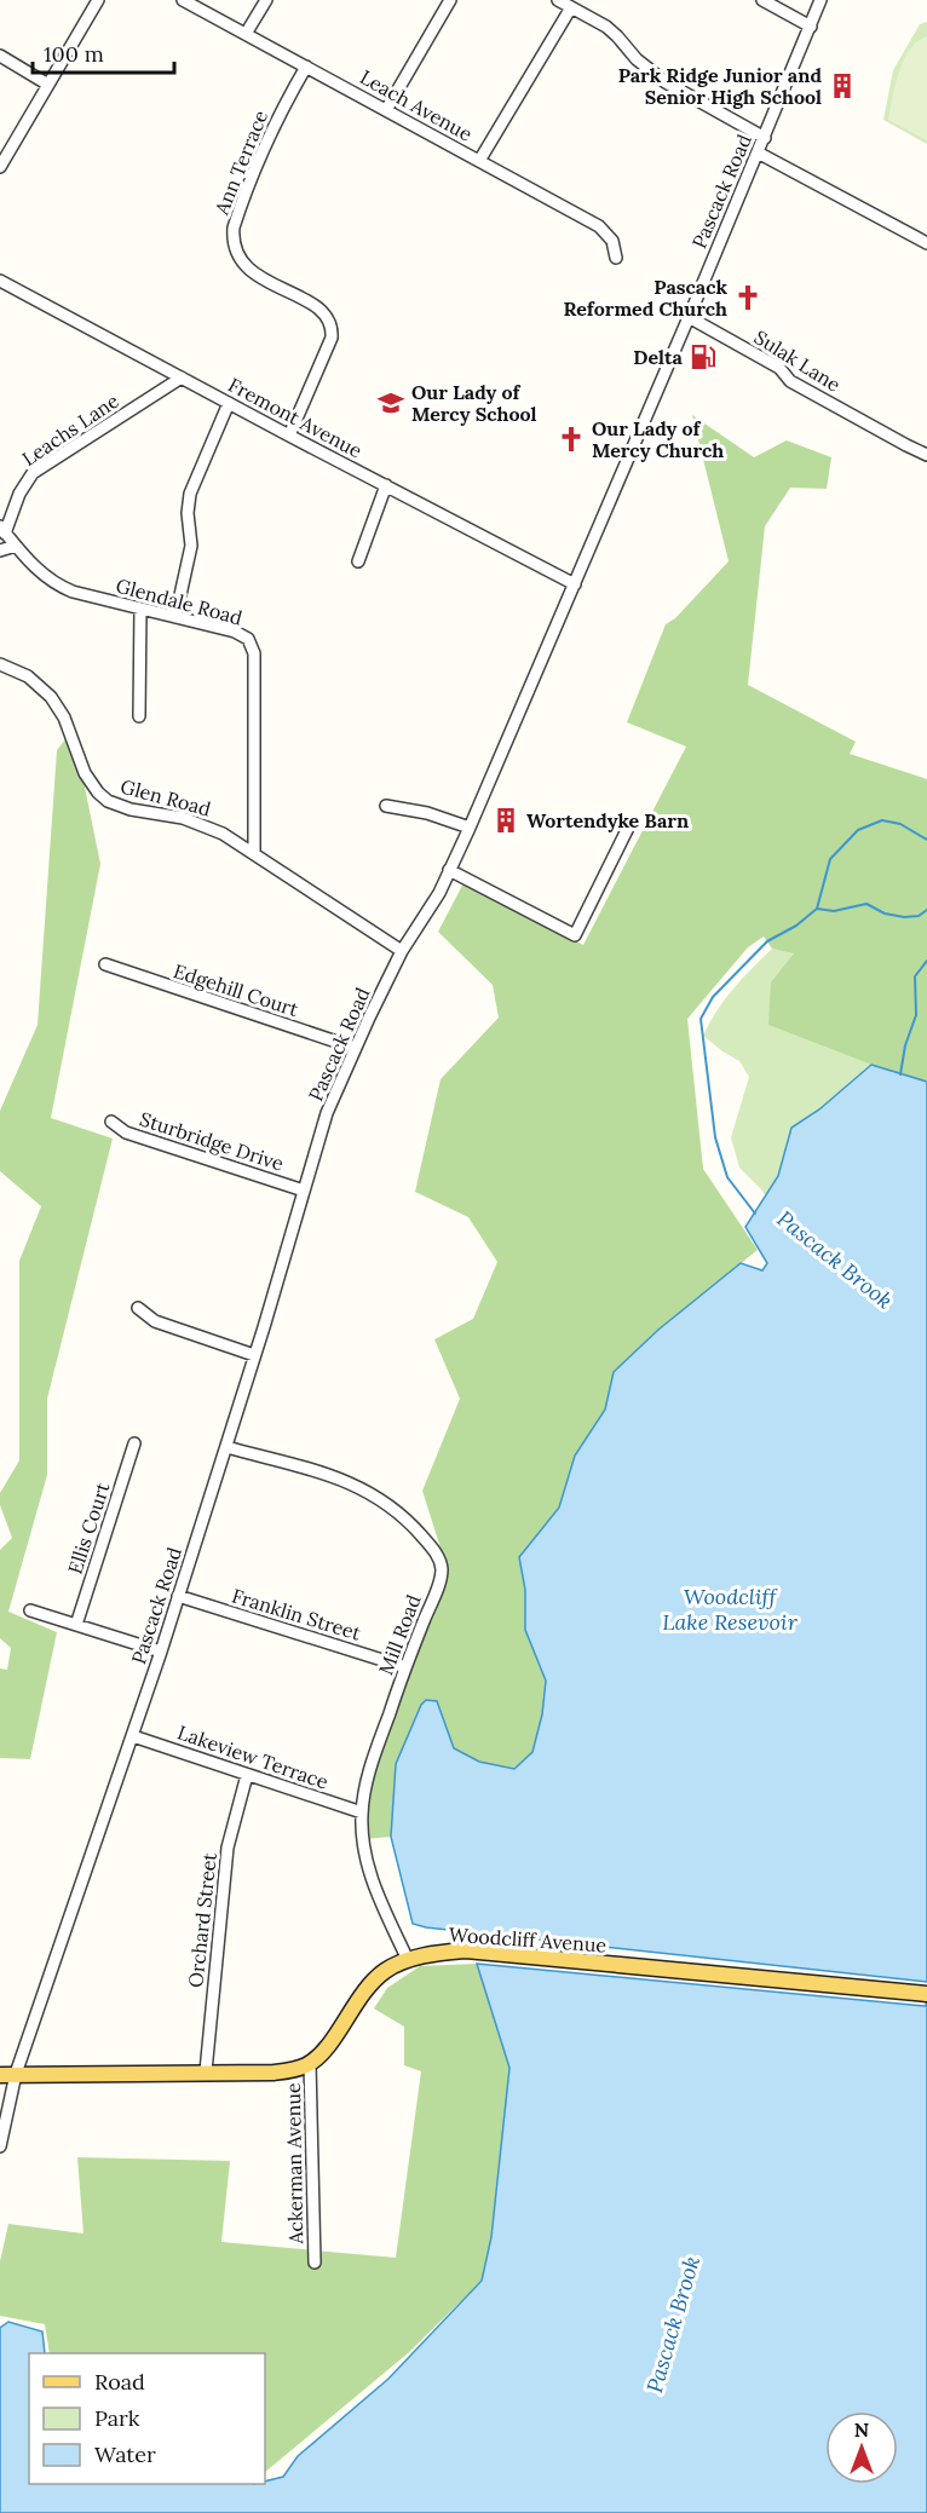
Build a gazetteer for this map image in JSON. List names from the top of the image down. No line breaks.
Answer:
{"streets":{"main road":["Woodcliff Avenue"],"street":["Leach Avenue","Ann Terrace","Pascack Road","Sulak Lane","Fremont Avenue","Leachs Lane","Glendale Road","Glen Road","Edgehill Court","Sturbridge Drive","Ellis Court","Franklin Street","Mill Road","Lakeview Terrace","Orchard Street","Ackerman Avenue"]},"crossings":[["Leach Avenue","Ann Terrace"],["Ann Terrace","Fremont Avenue"],["Pascack Road","Sulak Lane"],["Pascack Road","Fremont Avenue"],["Pascack Road","Glen Road"],["Pascack Road","Edgehill Court"],["Pascack Road","Sturbridge Drive"],["Pascack Road","Franklin Street"],["Pascack Road","Mill Road"],["Pascack Road","Lakeview Terrace"],["Fremont Avenue","Leachs Lane"],["Leachs Lane","Glendale Road"],["Glendale Road","Glen Road"],["Franklin Street","Mill Road"],["Mill Road","Lakeview Terrace"],["Mill Road","Woodcliff Avenue"],["Lakeview Terrace","Orchard Street"],["Woodcliff Avenue","Ackerman Avenue"]],"water":["Pascack Brook","Woodcliff Lake Resevoir"],"places":{"building":["Park Ridge Junior and Senior High School","Wortendyke Barn"],"church":["Pascack Reformed Church","Our Lady of Mercy Church"],"fuel station":["Delta"],"school or university":["Our Lady of Mercy School"]},"legend":["Road","Park","Water"],"scale_bar":"100 m","north":"top"}
